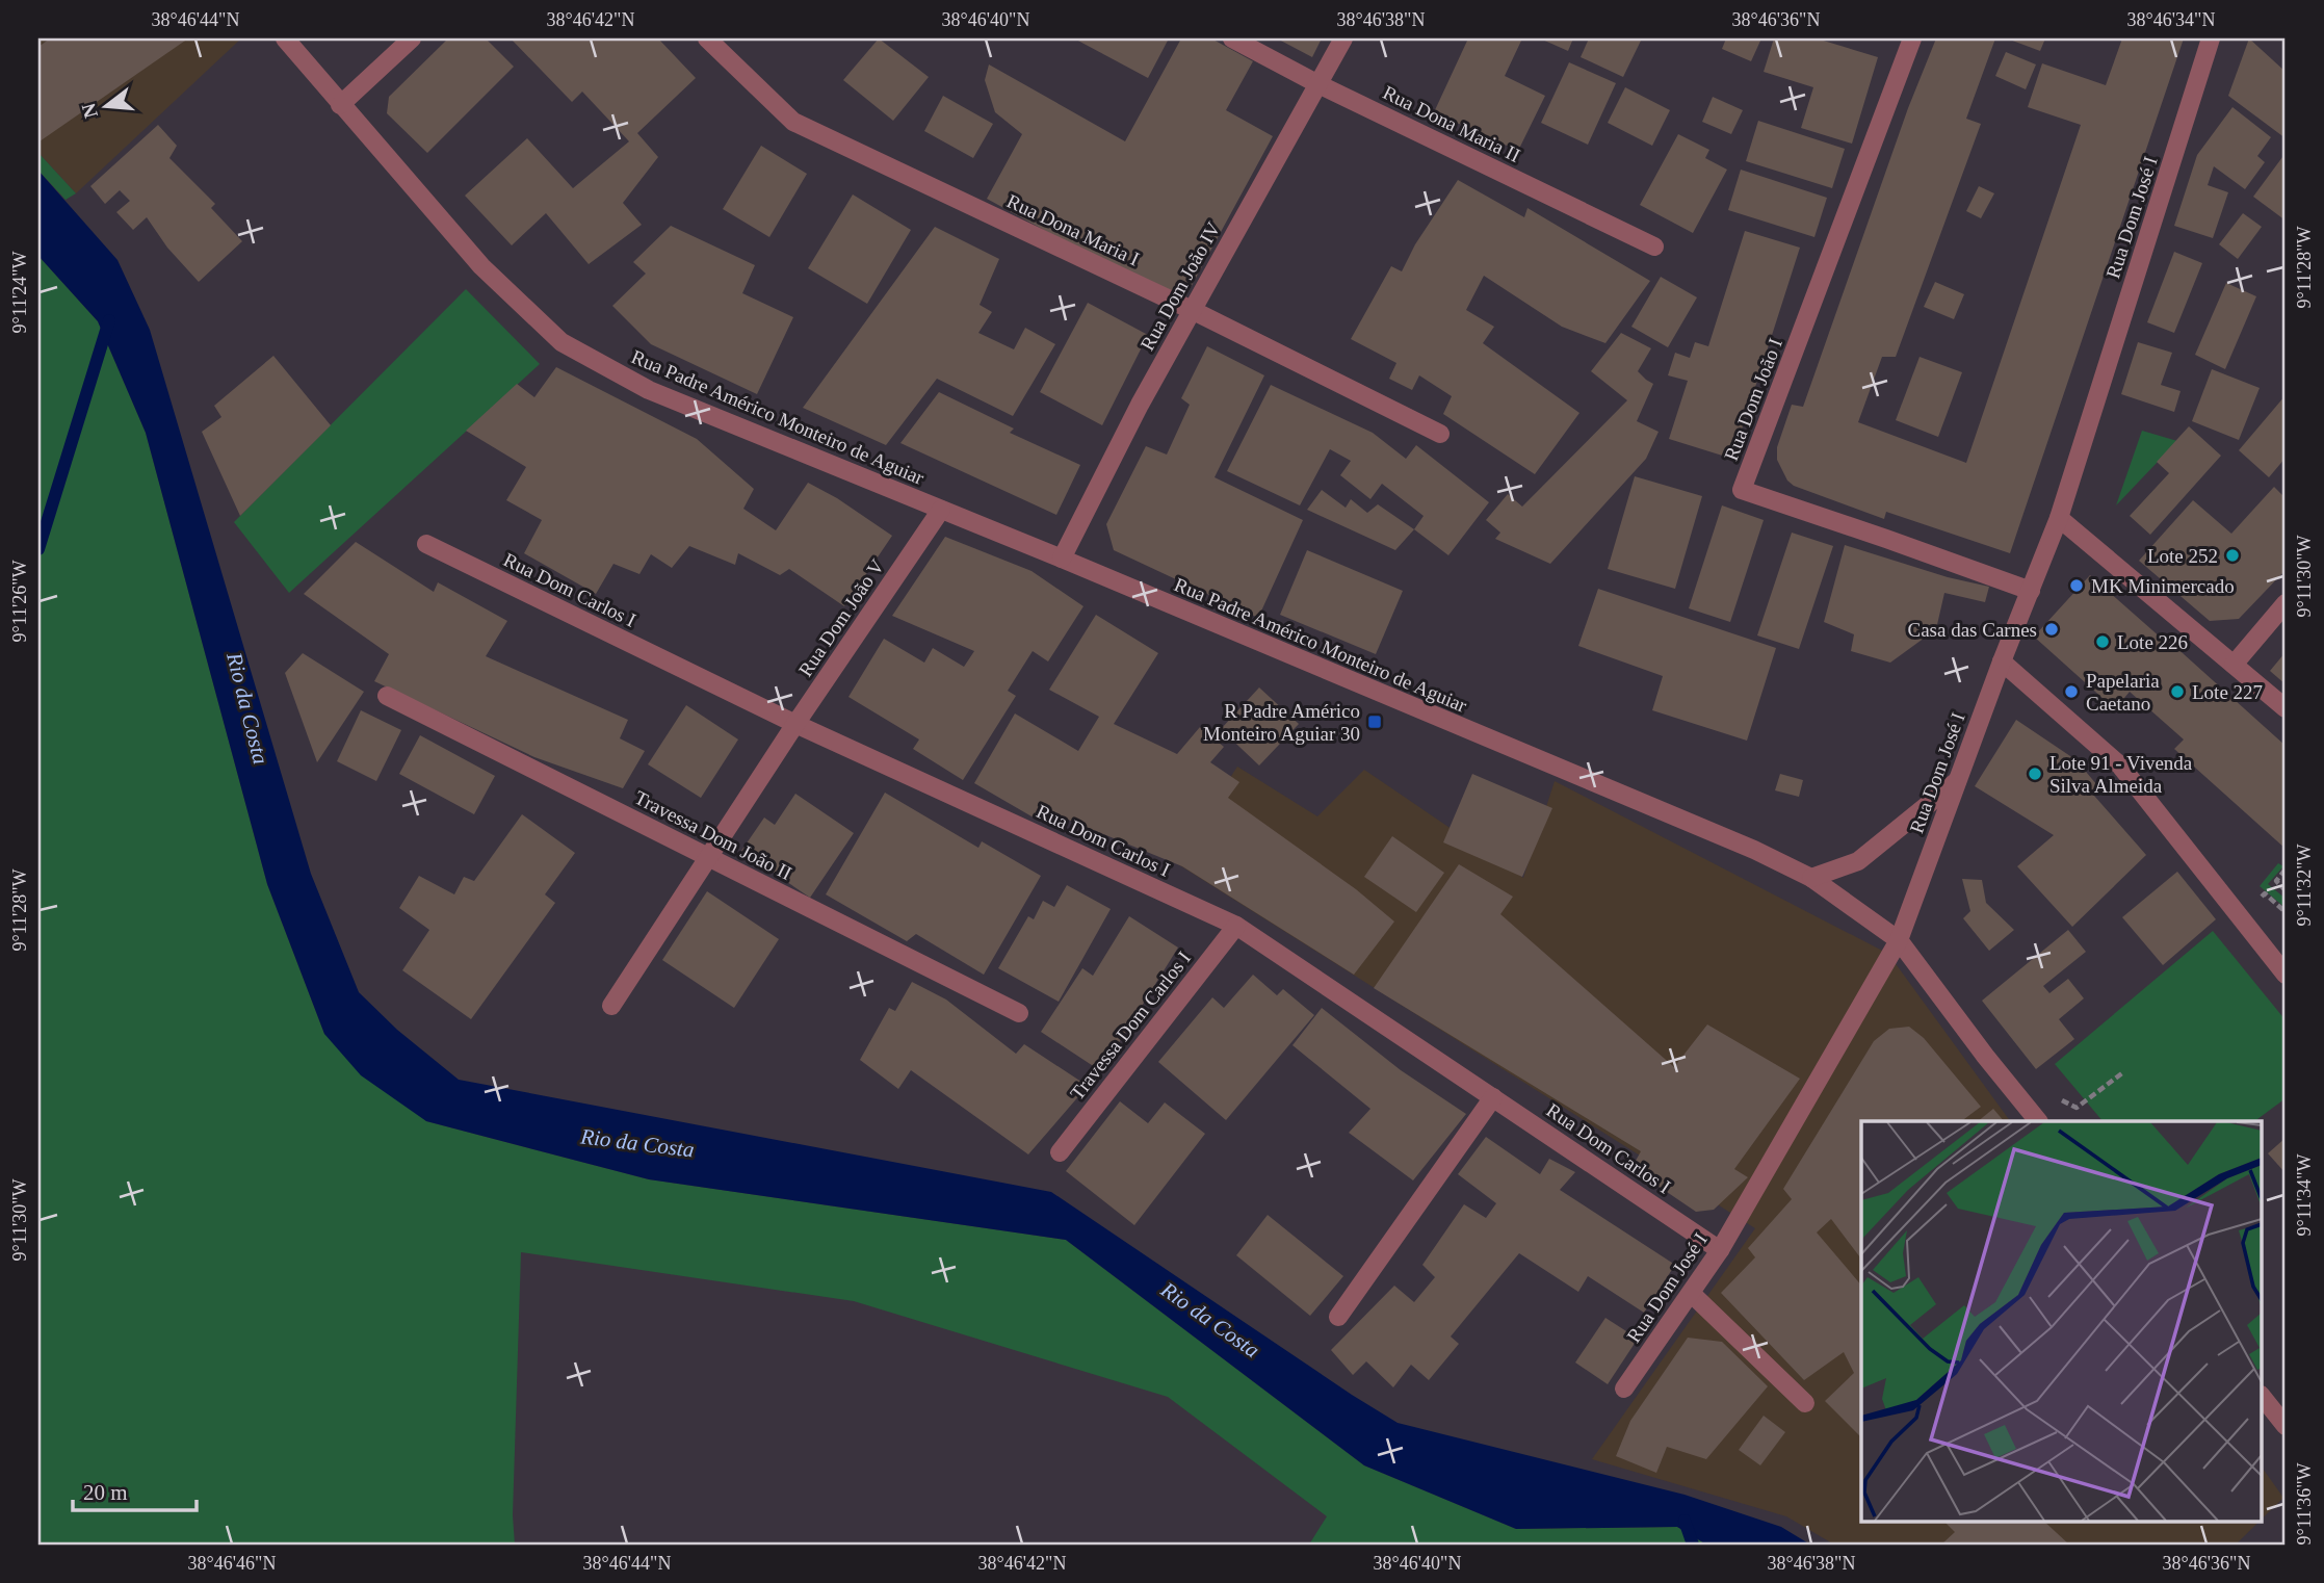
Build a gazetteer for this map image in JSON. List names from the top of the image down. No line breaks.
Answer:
{"streets":{"street":["Rua Dona Maria II","Rua Dom José I","Rua Dona Maria I","Rua Dom João IV","Rua Dom João I","Rua Padre Américo Monteiro de Aguiar","Rua Dom Carlos I","Rua Dom João V","Travessa Dom João II","Travessa Dom Carlos I"]},"crossings":[["Rua Dona Maria II","Rua Dom João IV"],["Rua Dom José I","Rua Dom João I"],["Rua Dom José I","Rua Padre Américo Monteiro de Aguiar"],["Rua Dom José I","Rua Dom Carlos I"],["Rua Dona Maria I","Rua Dom João IV"],["Rua Dom João IV","Rua Padre Américo Monteiro de Aguiar"],["Rua Padre Américo Monteiro de Aguiar","Rua Dom João V"],["Rua Dom Carlos I","Rua Dom João V"],["Rua Dom Carlos I","Travessa Dom Carlos I"],["Rua Dom João V","Travessa Dom João II"]],"water":["Rio da Costa"],"places":{"other":["Lote 252","MK Minimercado","Casa das Carnes","Lote 226","Papelaria Caetano","Lote 227","Lote 91 - Vivenda Silva Almeida"],"transit":["R Padre Américo Monteiro Aguiar 30"]},"scale_bar":"20 m","north":"left","coordinates":["38°46'44\"N","38°46'42\"N","38°46'40\"N","38°46'38\"N","38°46'36\"N","38°46'34\"N","9°11'28\"W","9°11'24\"W","9°11'30\"W","9°11'26\"W","9°11'32\"W","9°11'34\"W","9°11'36\"W","38°46'46\"N"]}
